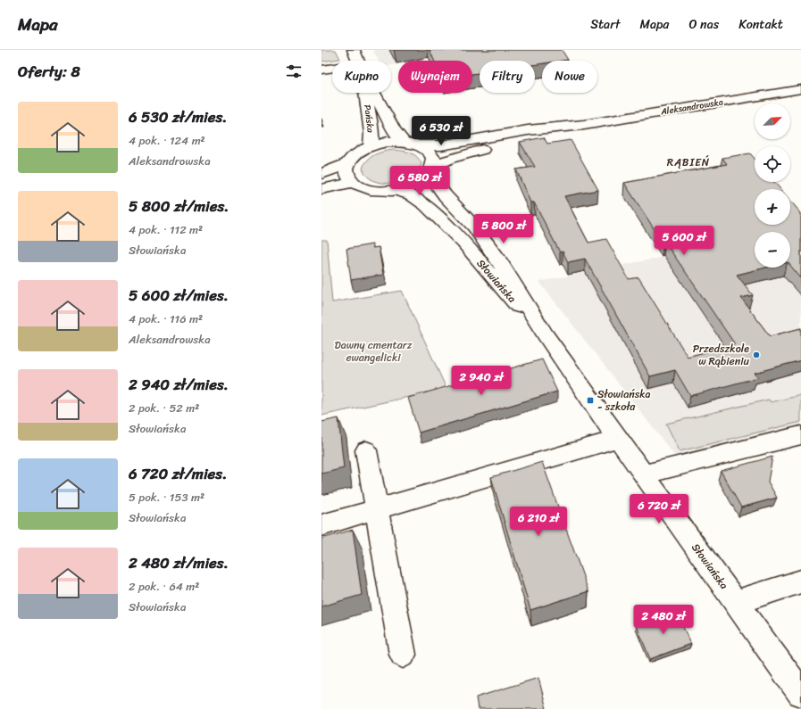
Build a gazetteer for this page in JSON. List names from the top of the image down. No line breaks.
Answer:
{"streets":{"street":["Aleksandrowska","Pańska","Słowiańska"]},"crossings":[["Aleksandrowska","Pańska"],["Aleksandrowska","Słowiańska"],["Pańska","Słowiańska"]],"districts":["RĄBIEŃ"],"parks":["Dawny cmentarz ewangelicki"],"places":{"other":["Przedszkole w Rąbieniu"],"transit":["Słowiańska - szkoła"]},"north":"top right","page":{"header":"Mapa","nav":["Start","Mapa","O nas","Kontakt"],"heading":"Oferty: 8","chip":["Kupno","Wynajem","Filtry","Nowe"],"list":[{"name":"6 530 zł/mies.","note":"4 pok. · 124 m² · Aleksandrowska"},{"name":"5 800 zł/mies.","note":"4 pok. · 112 m² · Słowiańska"},{"name":"5 600 zł/mies.","note":"4 pok. · 116 m² · Aleksandrowska"},{"name":"2 940 zł/mies.","note":"2 pok. · 52 m² · Słowiańska"},{"name":"6 720 zł/mies.","note":"5 pok. · 153 m² · Słowiańska"},{"name":"2 480 zł/mies.","note":"2 pok. · 64 m² · Słowiańska"}],"map_buttons":["+","−"],"price":["6 530 zł","6 580 zł","5 800 zł","5 600 zł","2 940 zł","6 720 zł","6 210 zł","2 480 zł"]}}
